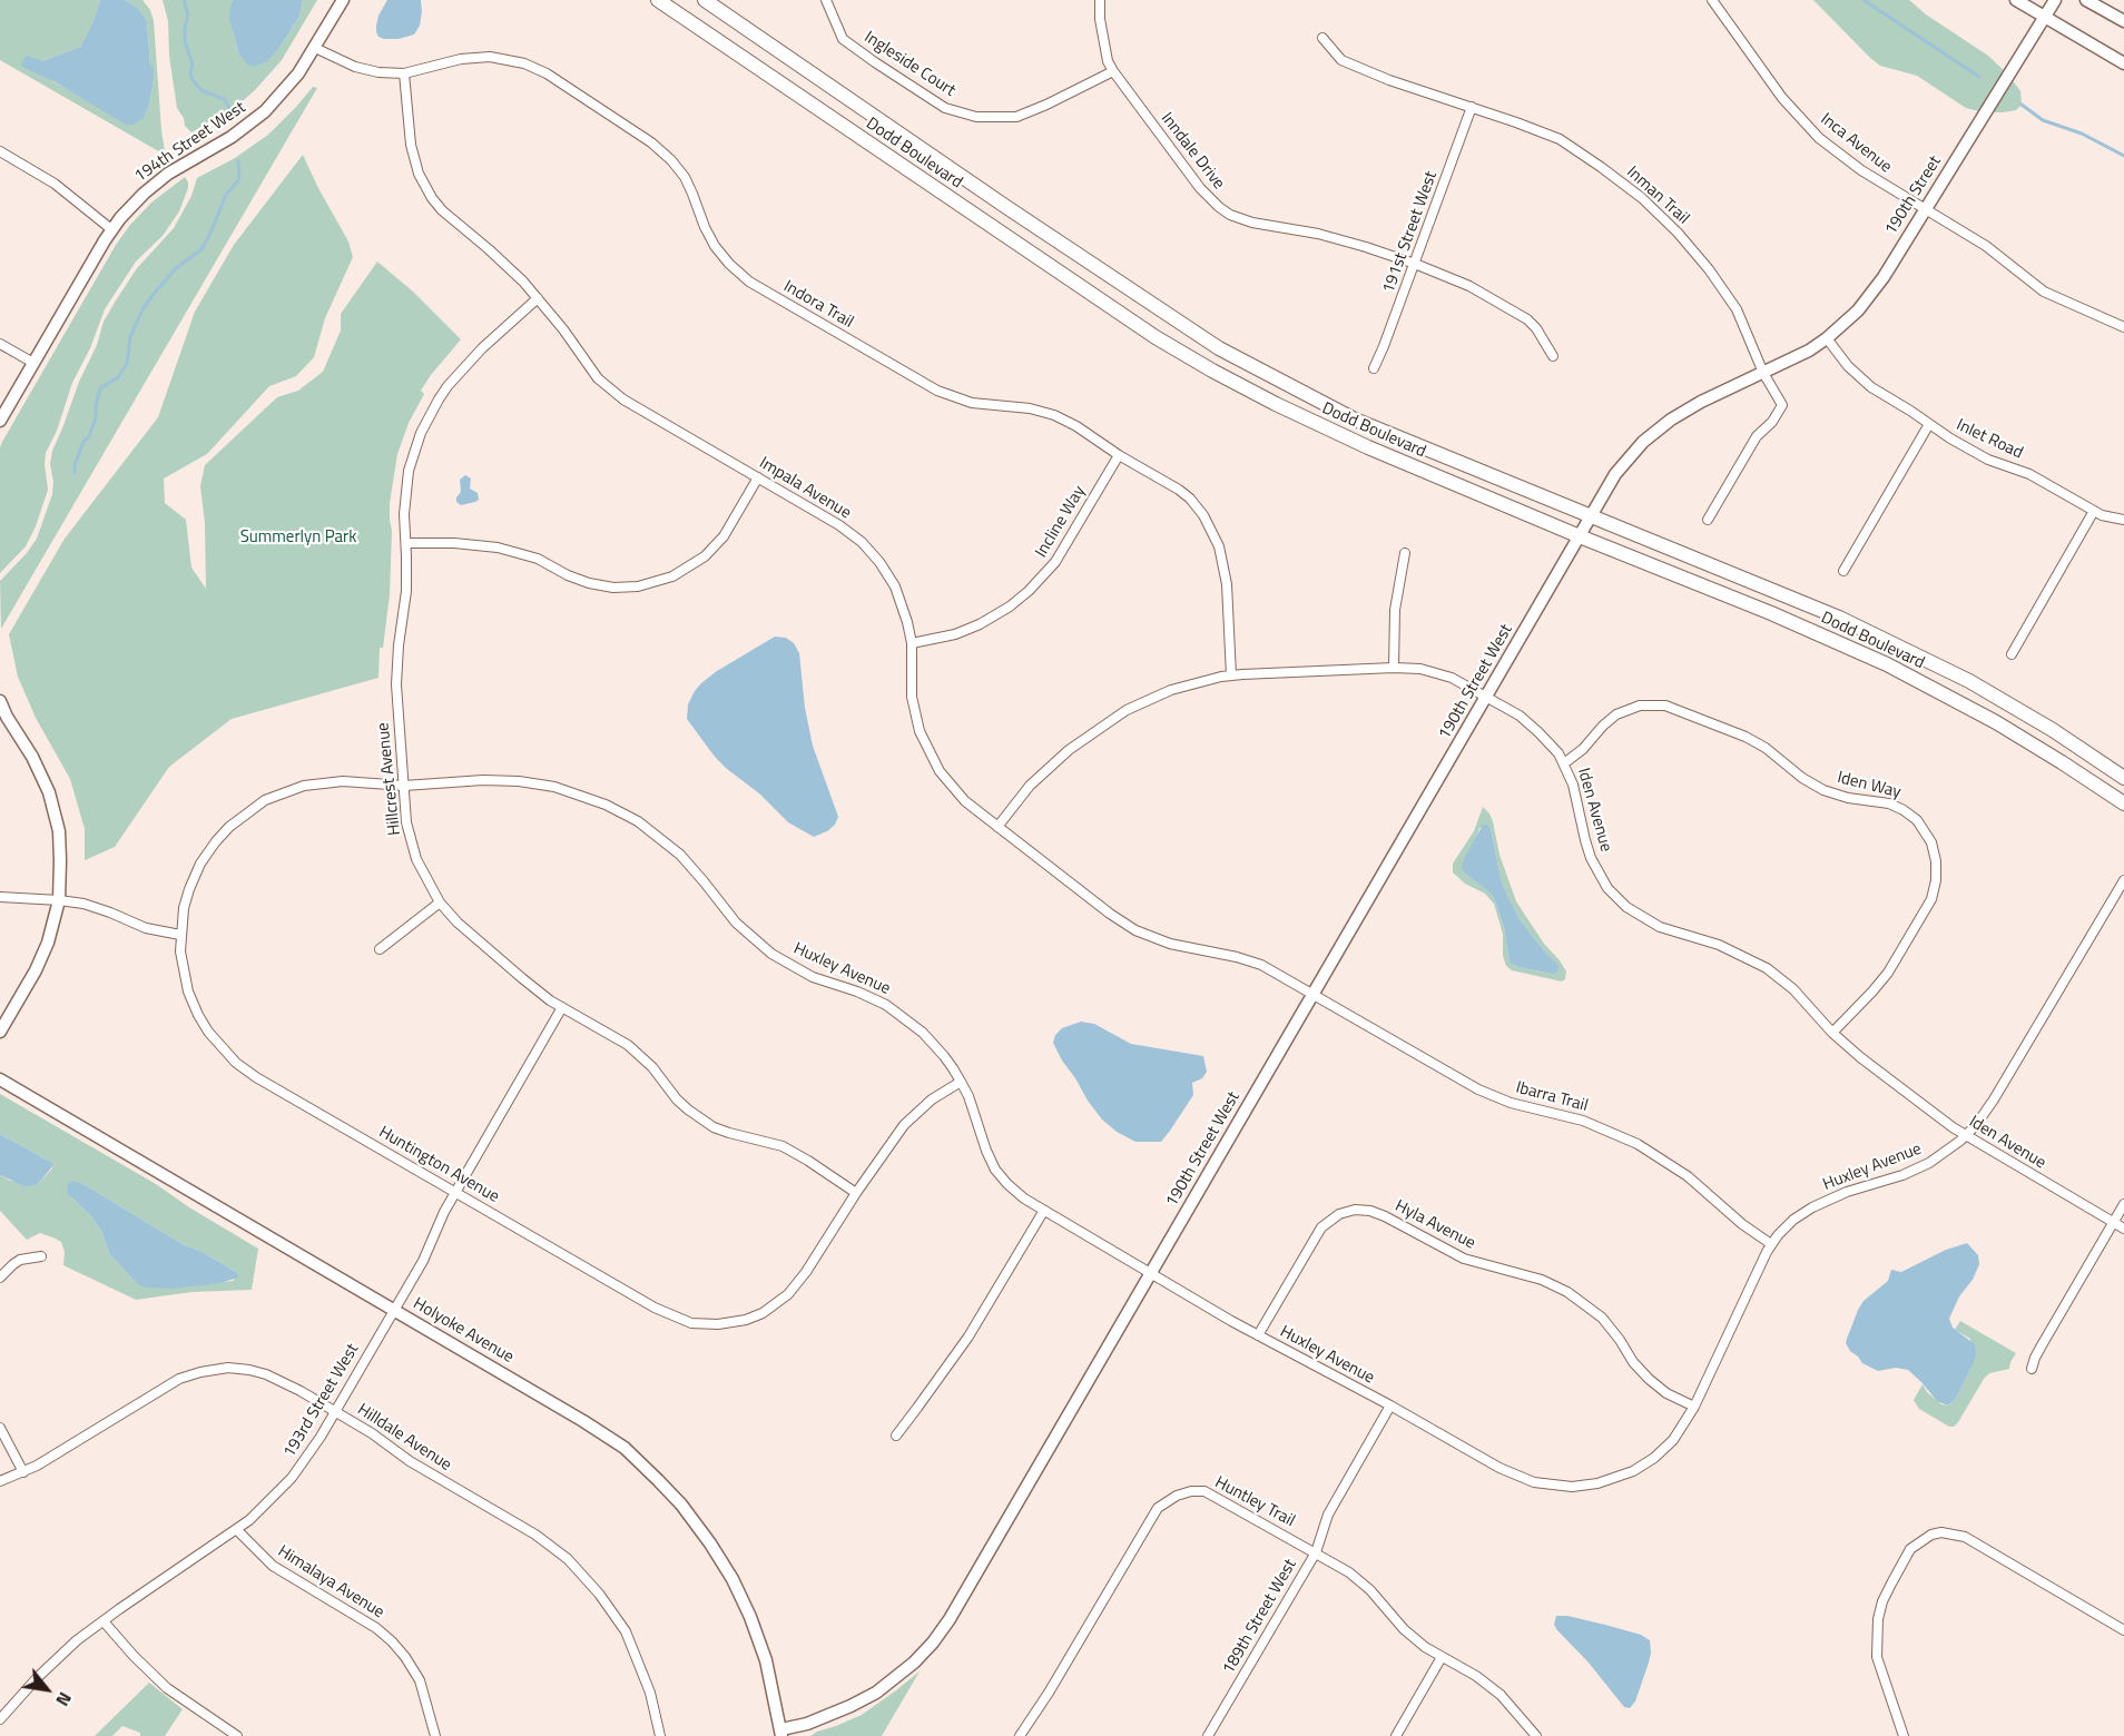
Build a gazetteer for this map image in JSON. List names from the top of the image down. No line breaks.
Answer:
{"streets":{"main road":["Dodd Boulevard"],"street":["Ingleside Court","194th Street West","Inca Avenue","Inndale Drive","Inman Trail","190th Street","191st Street West","Indora Trail","Inlet Road","Impala Avenue","Incline Way","190th Street West","Hillcrest Avenue","Iden Way","Iden Avenue","Huxley Avenue","Ibarra Trail","Huntington Avenue","Hyla Avenue","Holyoke Avenue","193rd Street West","Hilldale Avenue","Huntley Trail","Himalaya Avenue","189th Street West"]},"crossings":[["Ingleside Court","Inndale Drive"],["194th Street West","Indora Trail"],["Inca Avenue","190th Street"],["Inndale Drive","191st Street West"],["Dodd Boulevard","190th Street"],["Dodd Boulevard","190th Street West"],["Inman Trail","190th Street"],["Inman Trail","191st Street West"],["190th Street","Inlet Road"],["190th Street","190th Street West"],["Indora Trail","Impala Avenue"],["Indora Trail","Incline Way"],["Indora Trail","Iden Avenue"],["Impala Avenue","Incline Way"],["Impala Avenue","190th Street West"],["Impala Avenue","Hillcrest Avenue"],["Impala Avenue","Iden Avenue"],["Impala Avenue","Ibarra Trail"],["190th Street West","Iden Avenue"],["190th Street West","Huxley Avenue"],["190th Street West","Ibarra Trail"],["190th Street West","Holyoke Avenue"],["Hillcrest Avenue","Huxley Avenue"],["Hillcrest Avenue","Huntington Avenue"],["Hillcrest Avenue","193rd Street West"],["Iden Way","Iden Avenue"],["Iden Avenue","Huxley Avenue"],["Huxley Avenue","Ibarra Trail"],["Huxley Avenue","Huntington Avenue"],["Huxley Avenue","Hyla Avenue"],["Huxley Avenue","189th Street West"],["Huntington Avenue","193rd Street West"],["Holyoke Avenue","193rd Street West"],["193rd Street West","Hilldale Avenue"],["193rd Street West","Himalaya Avenue"],["Huntley Trail","189th Street West"]],"parks":["Summerlyn Park"],"north":"bottom right"}
